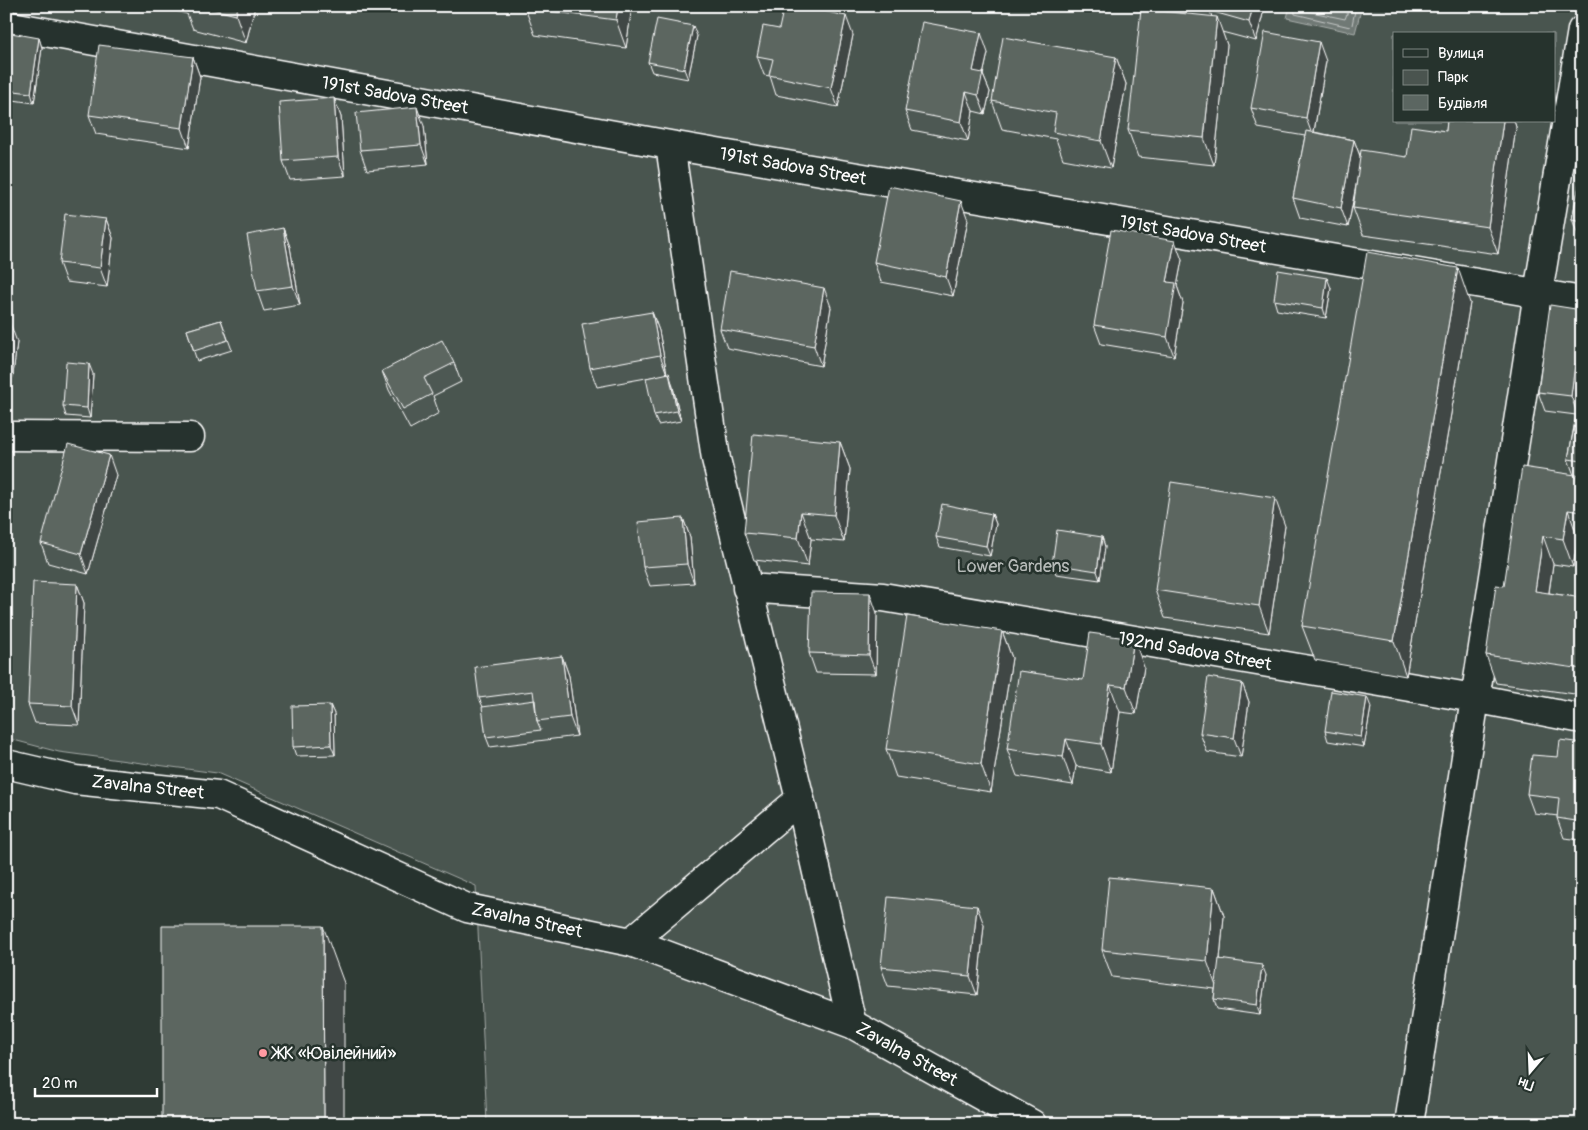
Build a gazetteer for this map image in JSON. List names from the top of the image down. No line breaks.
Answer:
{"streets":{"street":["191st Sadova Street","192nd Sadova Street","Zavalna Street"]},"parks":["Lower Gardens"],"places":["ЖК «Ювілейний»"],"legend":["Вулиця","Парк","Будівля"],"scale_bar":"20 m","north":"bottom"}
